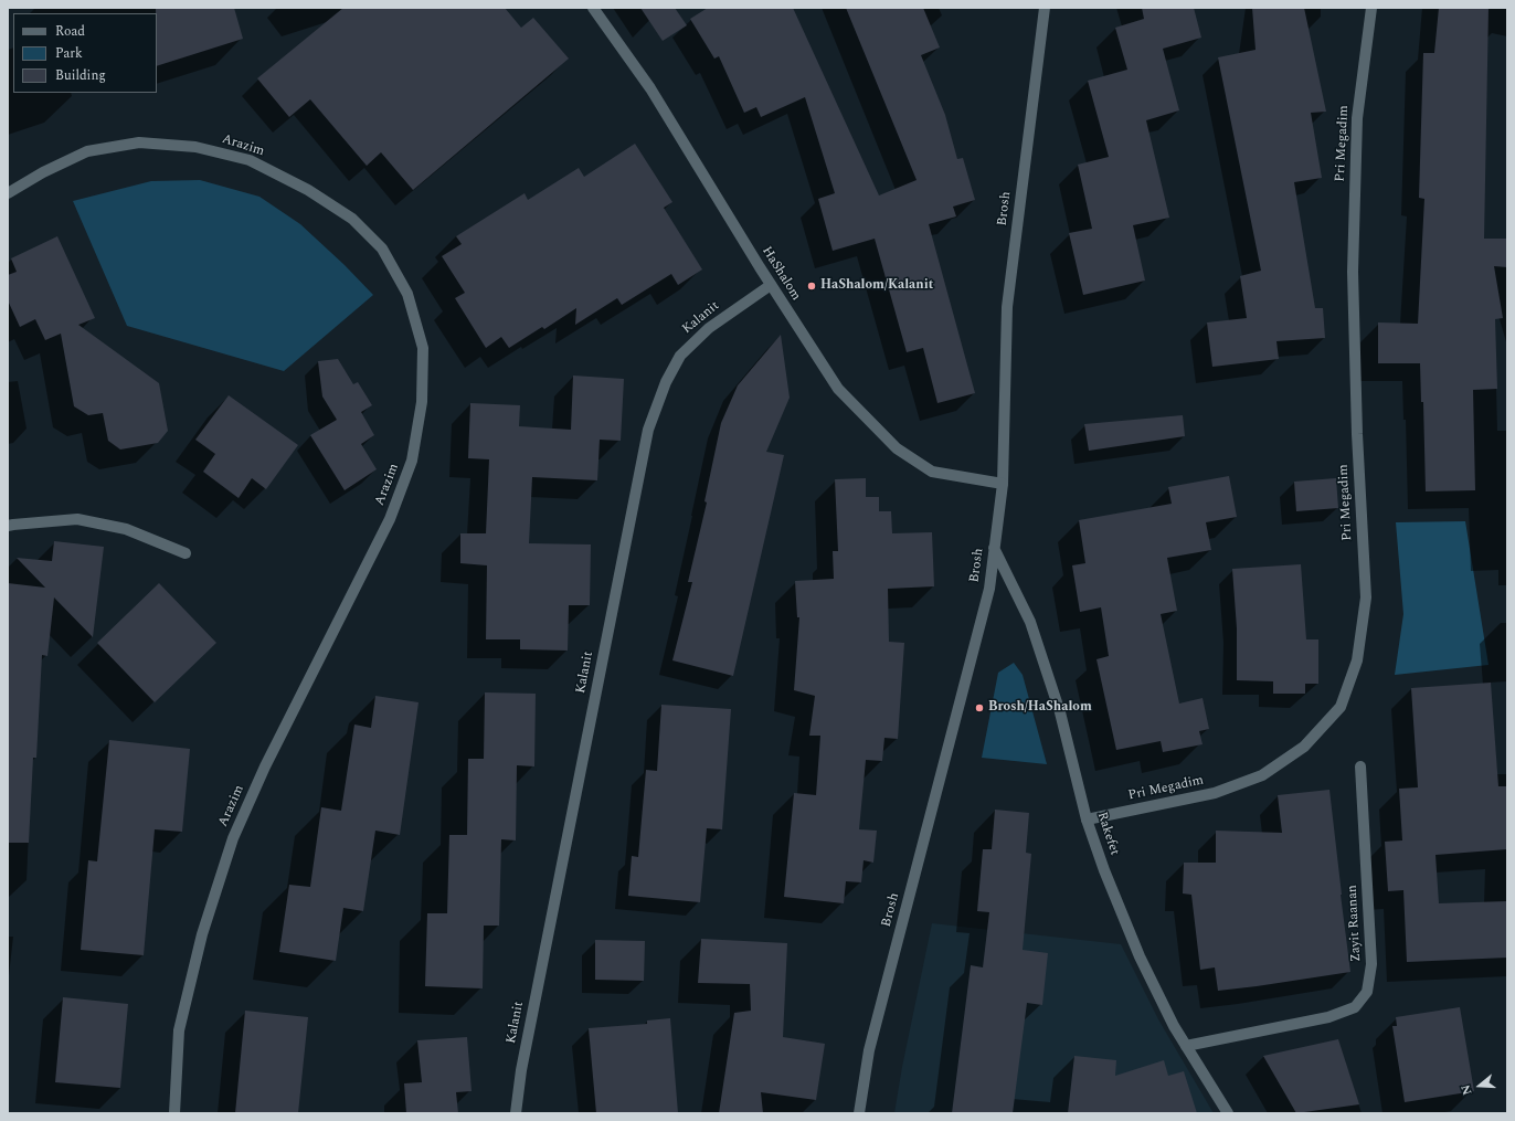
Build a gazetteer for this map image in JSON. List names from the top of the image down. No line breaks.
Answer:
{"streets":{"street":["Pri Megadim","Arazim","Brosh","HaShalom","Kalanit","Rakefet","Zayit Raanan"]},"crossings":[["Pri Megadim","Rakefet"],["Brosh","HaShalom"],["Brosh","Rakefet"],["HaShalom","Kalanit"],["Rakefet","Zayit Raanan"]],"places":["HaShalom/Kalanit","Brosh/HaShalom"],"legend":["Road","Park","Building"],"north":"left"}
